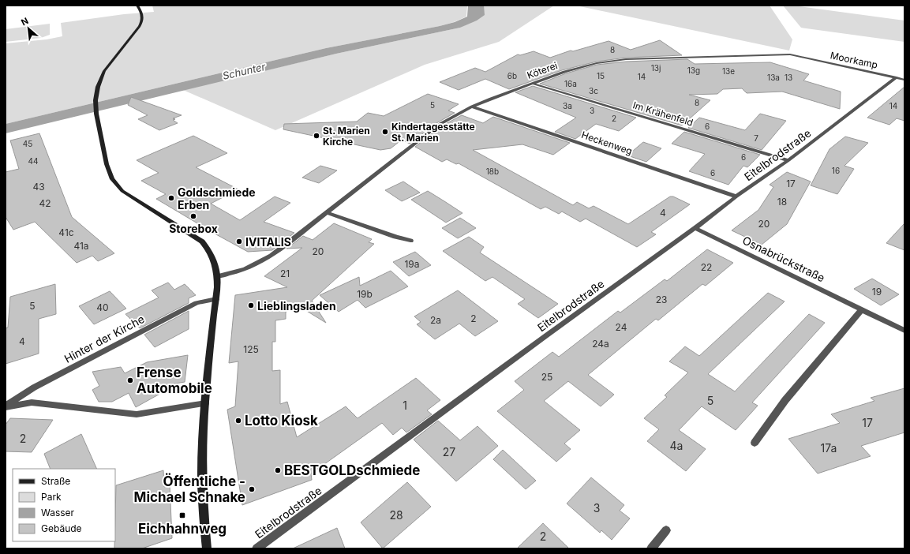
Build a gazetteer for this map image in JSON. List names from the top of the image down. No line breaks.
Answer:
{"streets":{"street":["Moorkamp","Köterei","Im Krähenfeld","Heckenweg","Eitelbrodstraße","Osnabrückstraße","Hinter der Kirche"]},"crossings":[["Moorkamp","Köterei"],["Moorkamp","Eitelbrodstraße"],["Köterei","Im Krähenfeld"],["Köterei","Heckenweg"],["Im Krähenfeld","Eitelbrodstraße"],["Heckenweg","Eitelbrodstraße"],["Eitelbrodstraße","Osnabrückstraße"]],"water":["Schunter"],"places":{"other":["Kindertagesstätte St. Marien","St. Marien Kirche","Goldschmiede Erben","Storebox","IVITALIS","Lieblingsladen","Frense Automobile","Lotto Kiosk","BESTGOLDschmiede","Öffentliche - Michael Schnake"],"transit":["Eichhahnweg"]},"house_numbers":["8","13j","13g","13e","6b","15","14","13a","13","16a","3c","8","5","3a","14","3","2","6","7","45","6","44","16","18b","6","17","43","18","42","4","20","41c","41a","20","19a","22","21","19","19b","23","5","40","2","2a","24","4","24a","125","25","5","1","17","2","4a","17a","27","3","28","2"],"legend":["Straße","Park","Wasser","Gebäude"],"north":"top left"}
